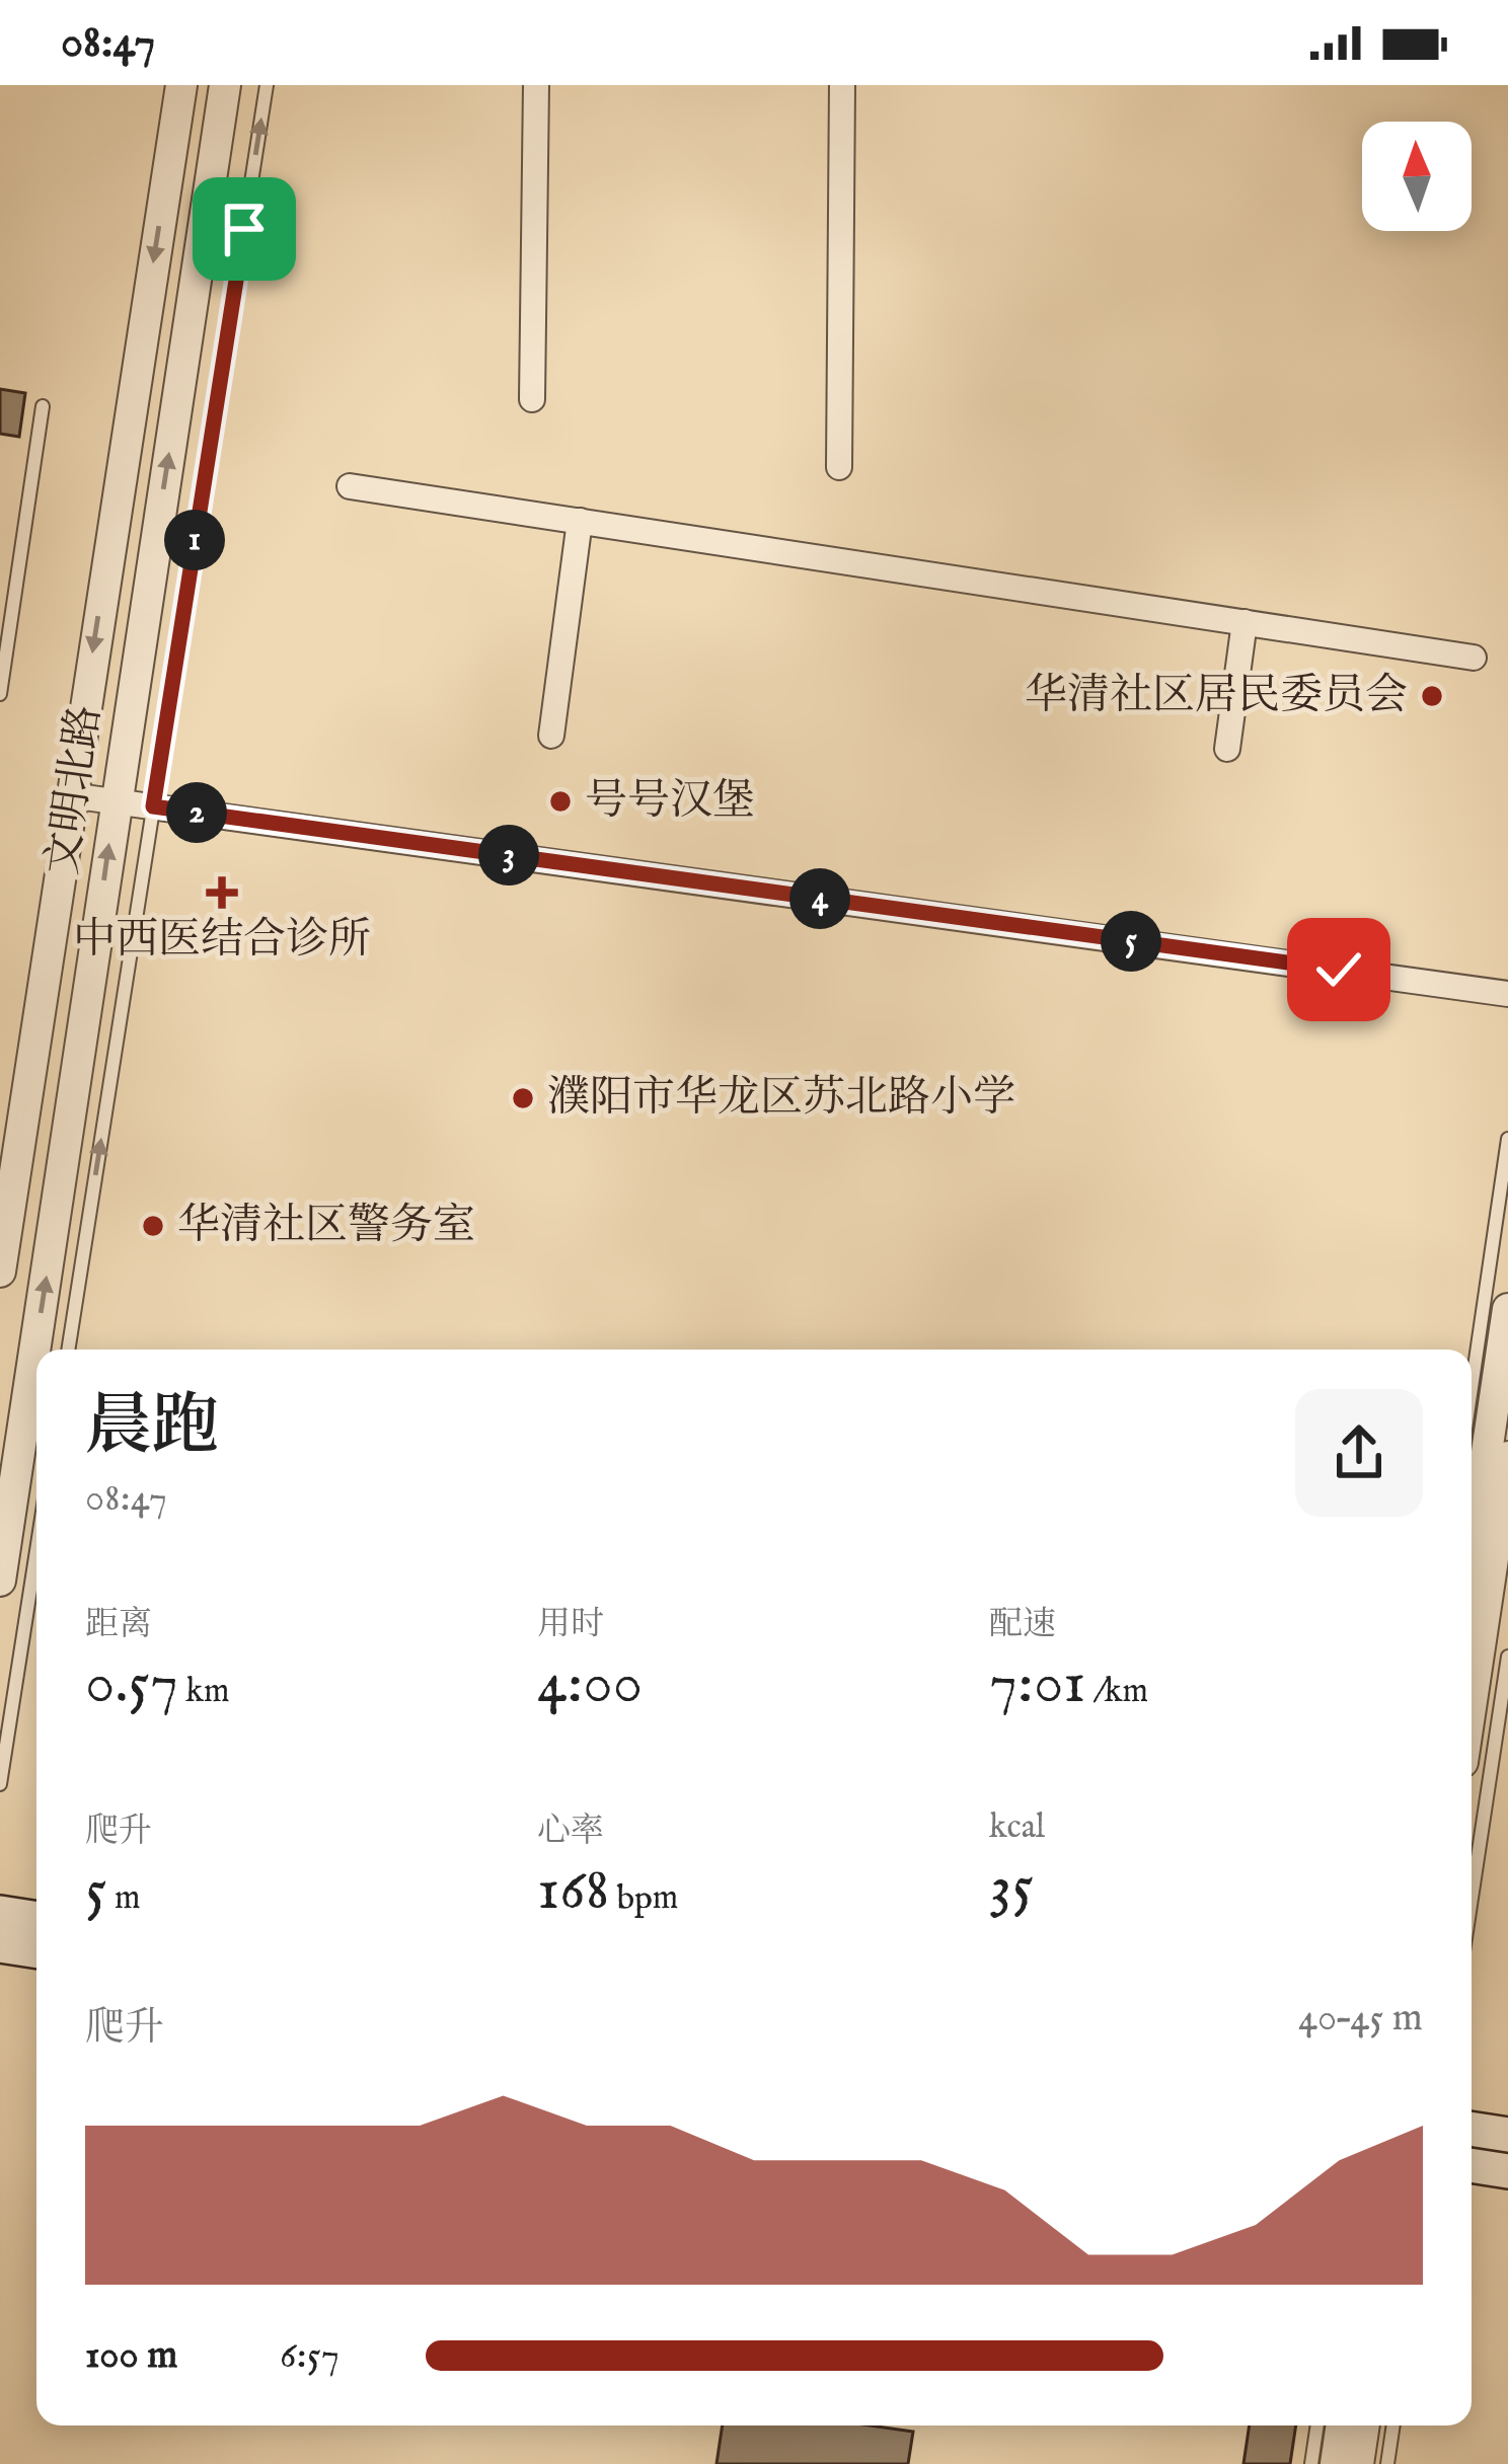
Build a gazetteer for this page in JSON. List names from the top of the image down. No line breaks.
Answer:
{"streets":{"street":["文明北路"]},"places":{"other":["华清社区居民委员会","号号汉堡","濮阳市华龙区苏北路小学","华清社区警务室"],"health":["中西医结合诊所"]},"north":"top","page":{"status":"08:47","pins":["1","2","3","4","5"],"heading":["晨跑","08:47"],"stats":[["距离","0.57 km"],["用时","4:00"],["配速","7:01 /km"],["爬升","5 m"],["心率","168 bpm"],["kcal","35"]],"chart":["爬升","40–45 m"],"list":[{"name":"100 m","note":"6:57"}]}}
